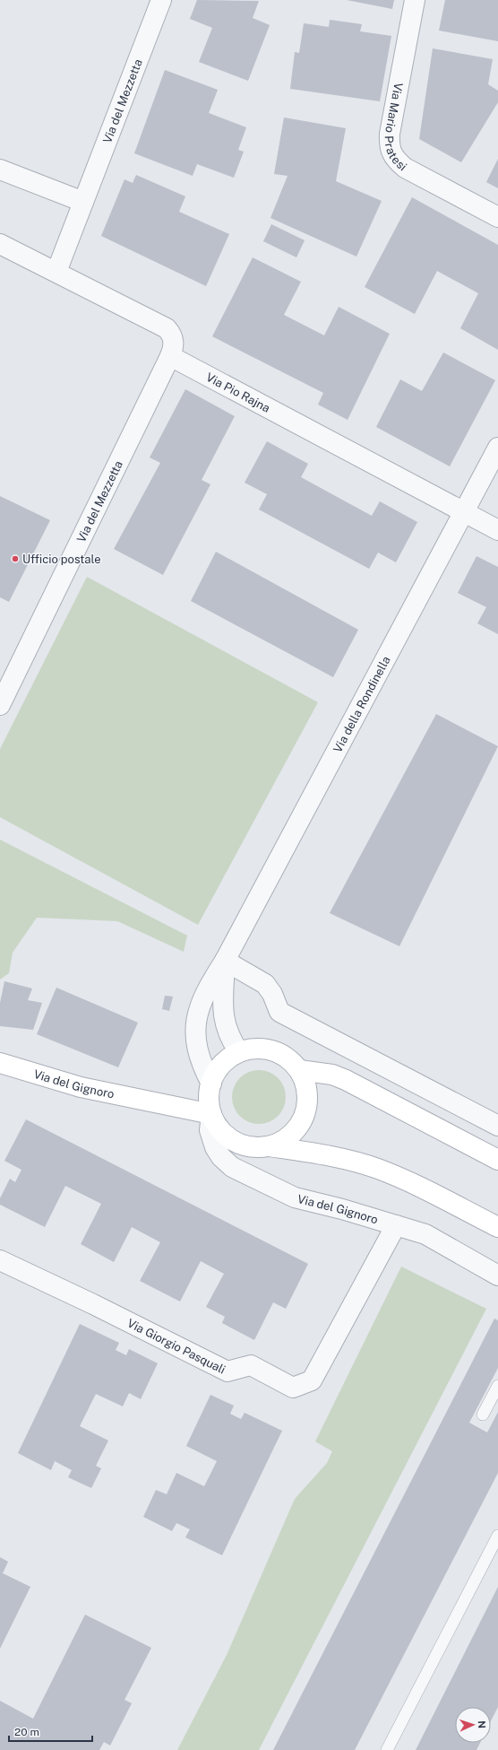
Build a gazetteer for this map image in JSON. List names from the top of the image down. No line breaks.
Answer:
{"streets":{"main road":["Via del Gignoro"],"street":["Via del Mezzetta","Via Mario Pratesi","Via Pio Rajna","Via della Rondinella","Via Giorgio Pasquali"]},"crossings":[["Via del Mezzetta","Via Pio Rajna"],["Via Pio Rajna","Via della Rondinella"],["Via della Rondinella","Via del Gignoro"],["Via del Gignoro","Via Giorgio Pasquali"]],"places":["Ufficio postale"],"scale_bar":"20 m","north":"right"}
